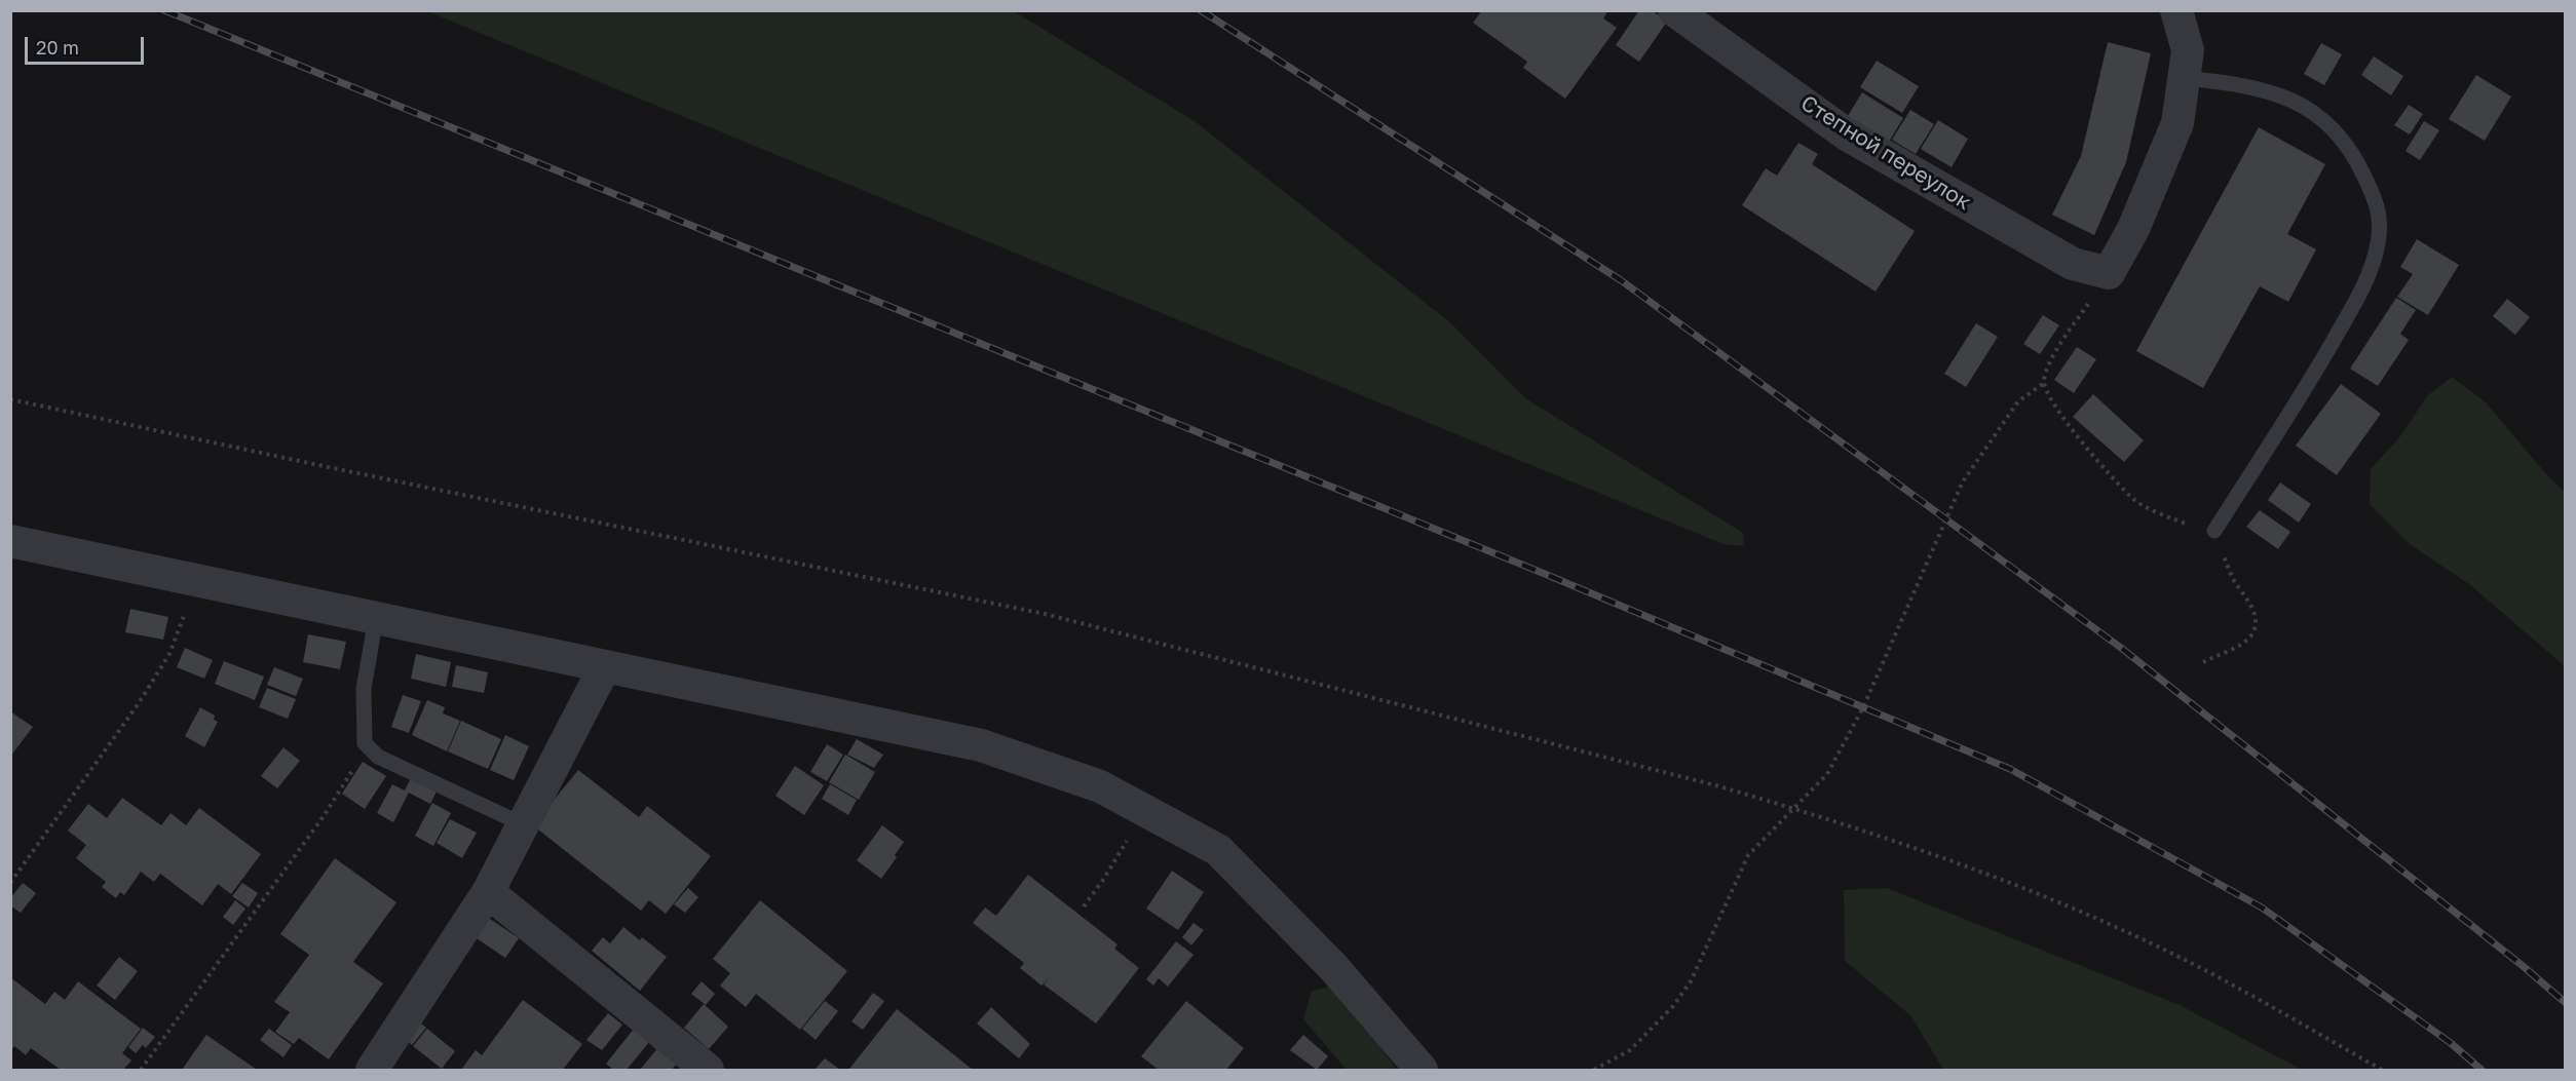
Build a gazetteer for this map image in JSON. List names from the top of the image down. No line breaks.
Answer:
{"streets":{"street":["Степной переулок"]},"scale_bar":"20 m"}
